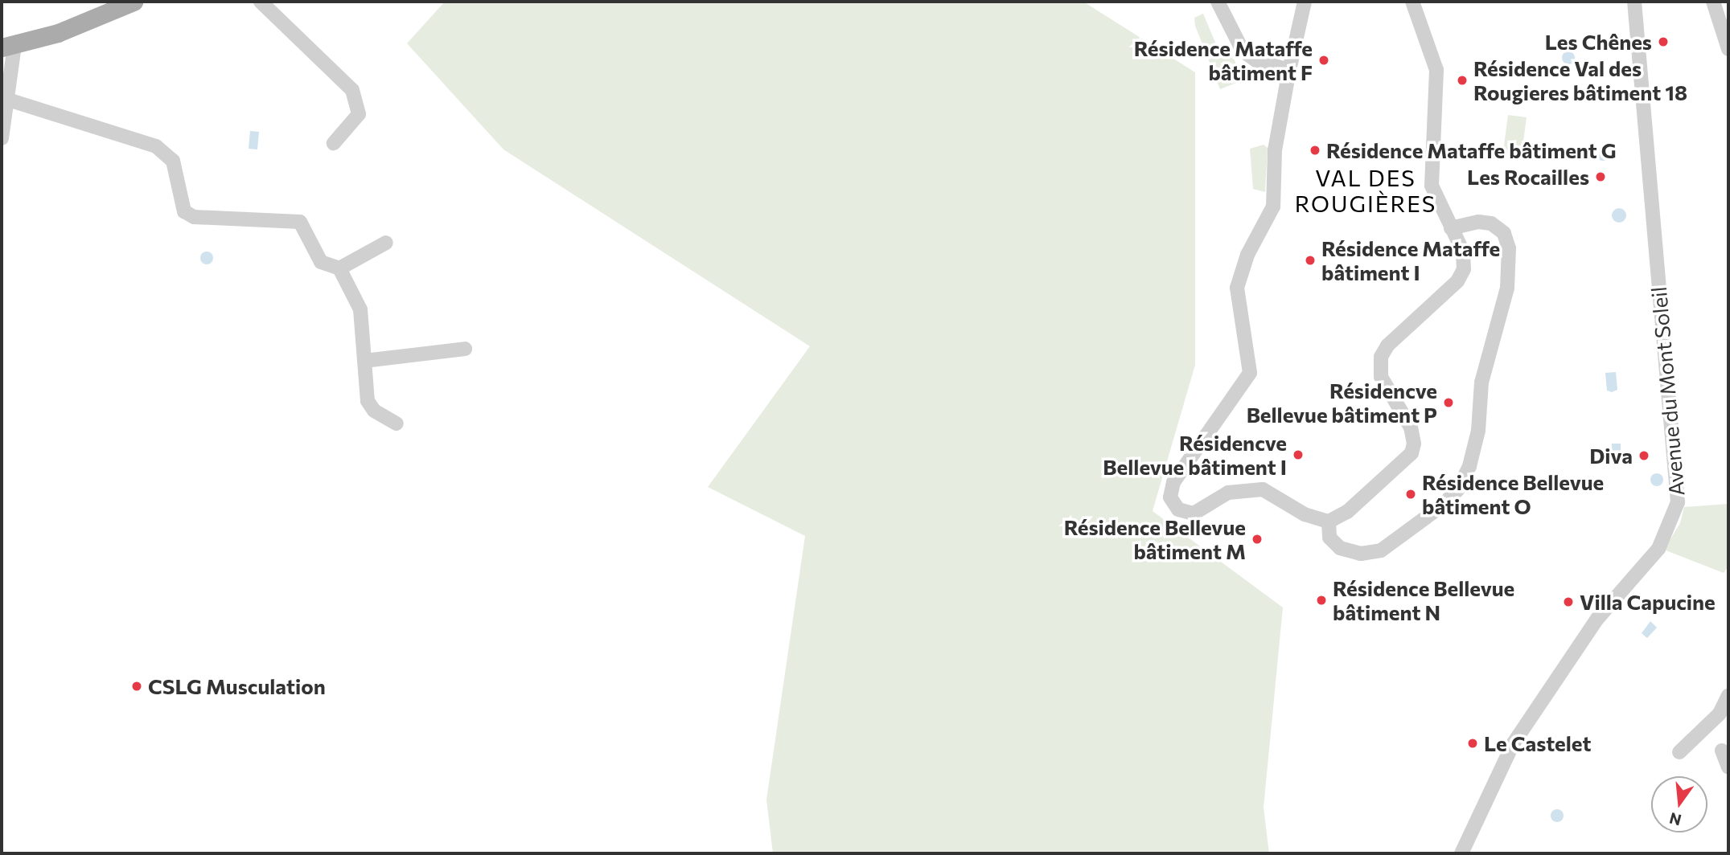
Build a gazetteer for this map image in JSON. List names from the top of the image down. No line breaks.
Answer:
{"streets":{"street":["Avenue du Mont Soleil"]},"districts":["VAL DES ROUGIÈRES"],"places":["Les Chênes","Résidence Mataffe bâtiment F","Résidence Val des Rougieres bâtiment 18","Résidence Mataffe bâtiment G","Les Rocailles","Résidence Mataffe bâtiment I","Résidencve Bellevue bâtiment P","Résidencve Bellevue bâtiment I","Diva","Résidence Bellevue bâtiment O","Résidence Bellevue bâtiment M","Résidence Bellevue bâtiment N","Villa Capucine","CSLG Musculation","Le Castelet"],"north":"bottom"}
